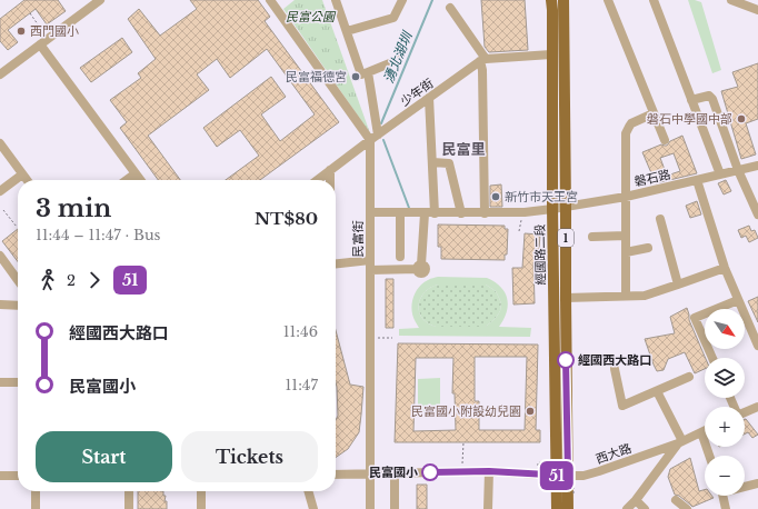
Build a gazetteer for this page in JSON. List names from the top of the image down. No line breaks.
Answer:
{"streets":{"main road":["1","經國路二段"],"street":["少年街","磐石路","民富街","西大路"]},"crossings":[["少年街","民富街"],["磐石路","民富街"],["磐石路","經國路二段"],["民富街","西大路"],["經國路二段","西大路"]],"districts":["民富里"],"water":["湧北湖圳"],"parks":["民富公園"],"places":["西門國小","民富福德宮","磐石中學國中部","新竹市天王宮","經國西大路口","民富國小附設幼兒園","民富國小"],"lines":["bus line 51"],"north":"bottom right","page":{"on_map":"51","heading":["3 min","11:44 – 11:47 · Bus","NT$80"],"legs":["2","51"],"list":[{"name":"經國西大路口","value":"11:46"},{"name":"民富國小","value":"11:47"}],"map_buttons":["+","−"],"buttons":["Start","Tickets"]}}
